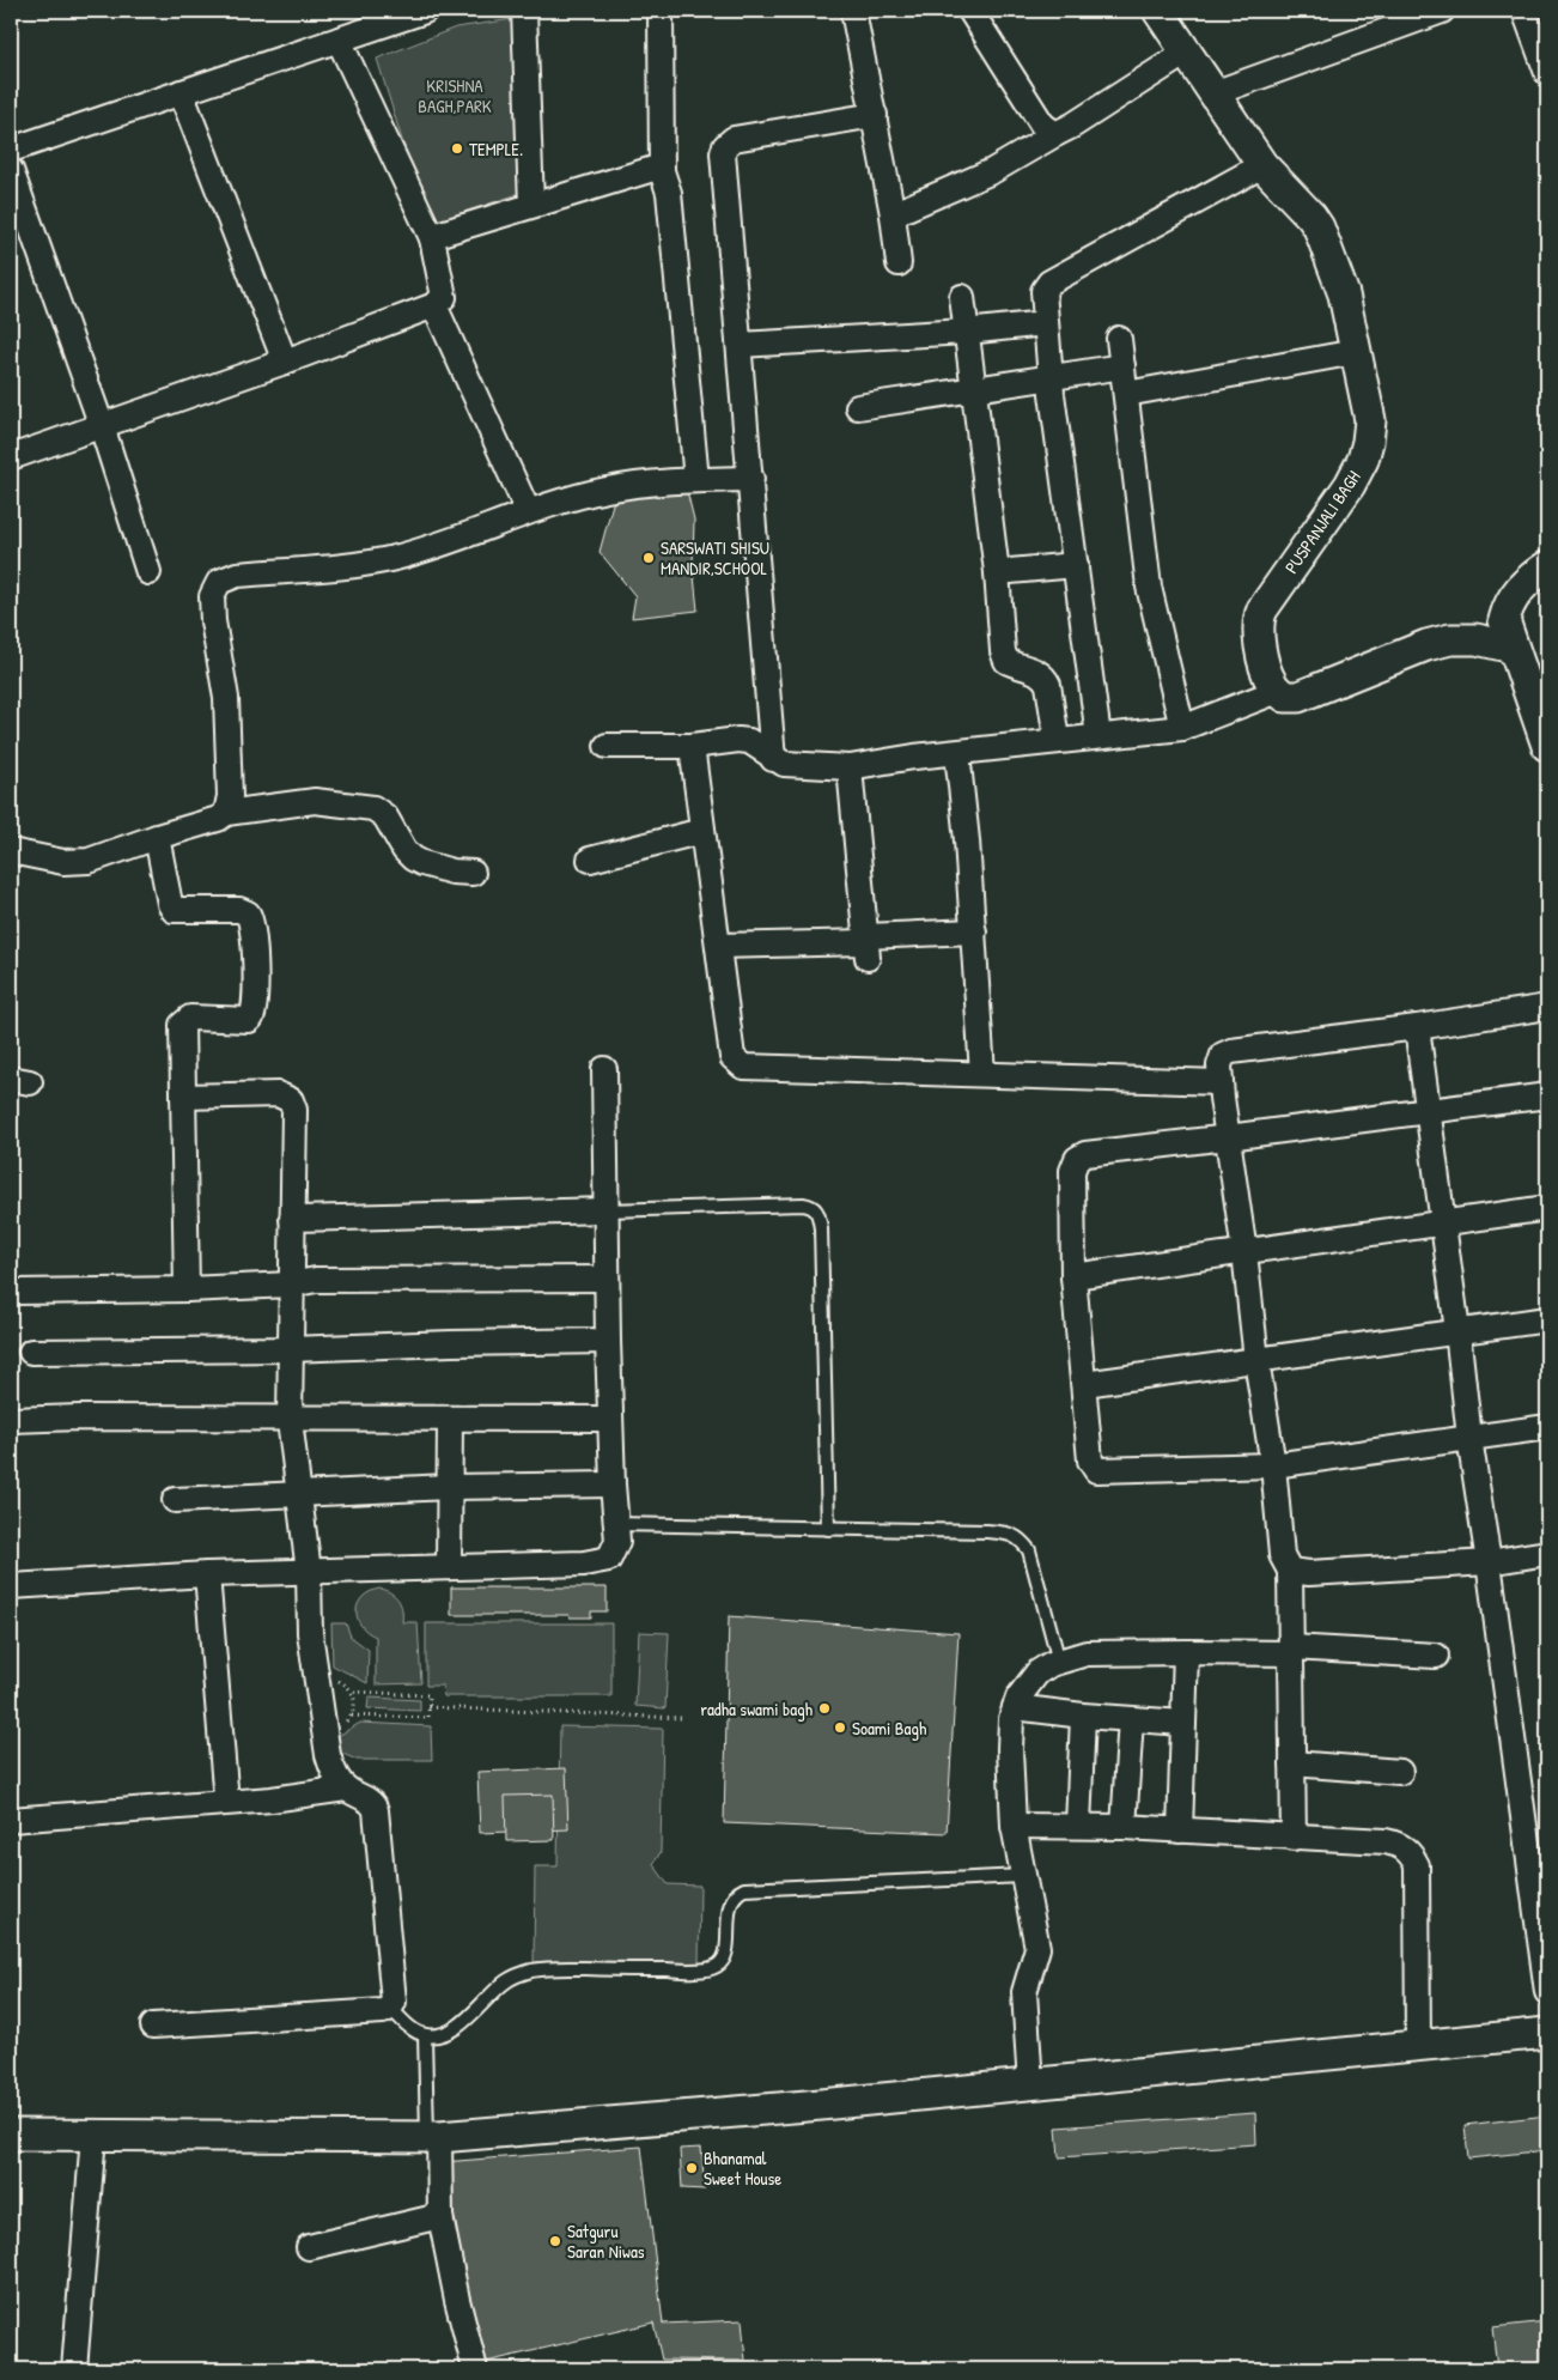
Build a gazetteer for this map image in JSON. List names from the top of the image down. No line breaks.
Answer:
{"streets":{"street":["PUSPANJALI BAGH"]},"parks":["KRISHNA BAGH,PARK"],"places":["TEMPLE.","SARSWATI SHISU MANDIR,SCHOOL","radha swami bagh","Soami Bagh","Bhanamal Sweet House","Satguru Saran Niwas"]}
